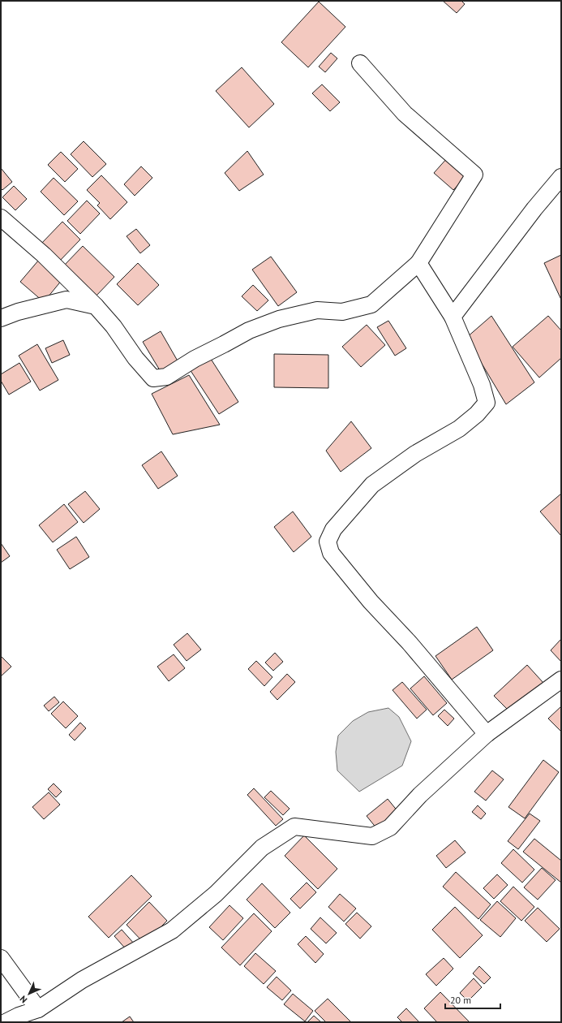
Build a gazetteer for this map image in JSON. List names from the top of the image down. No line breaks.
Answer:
{"scale_bar":"20 m","north":"bottom left"}
